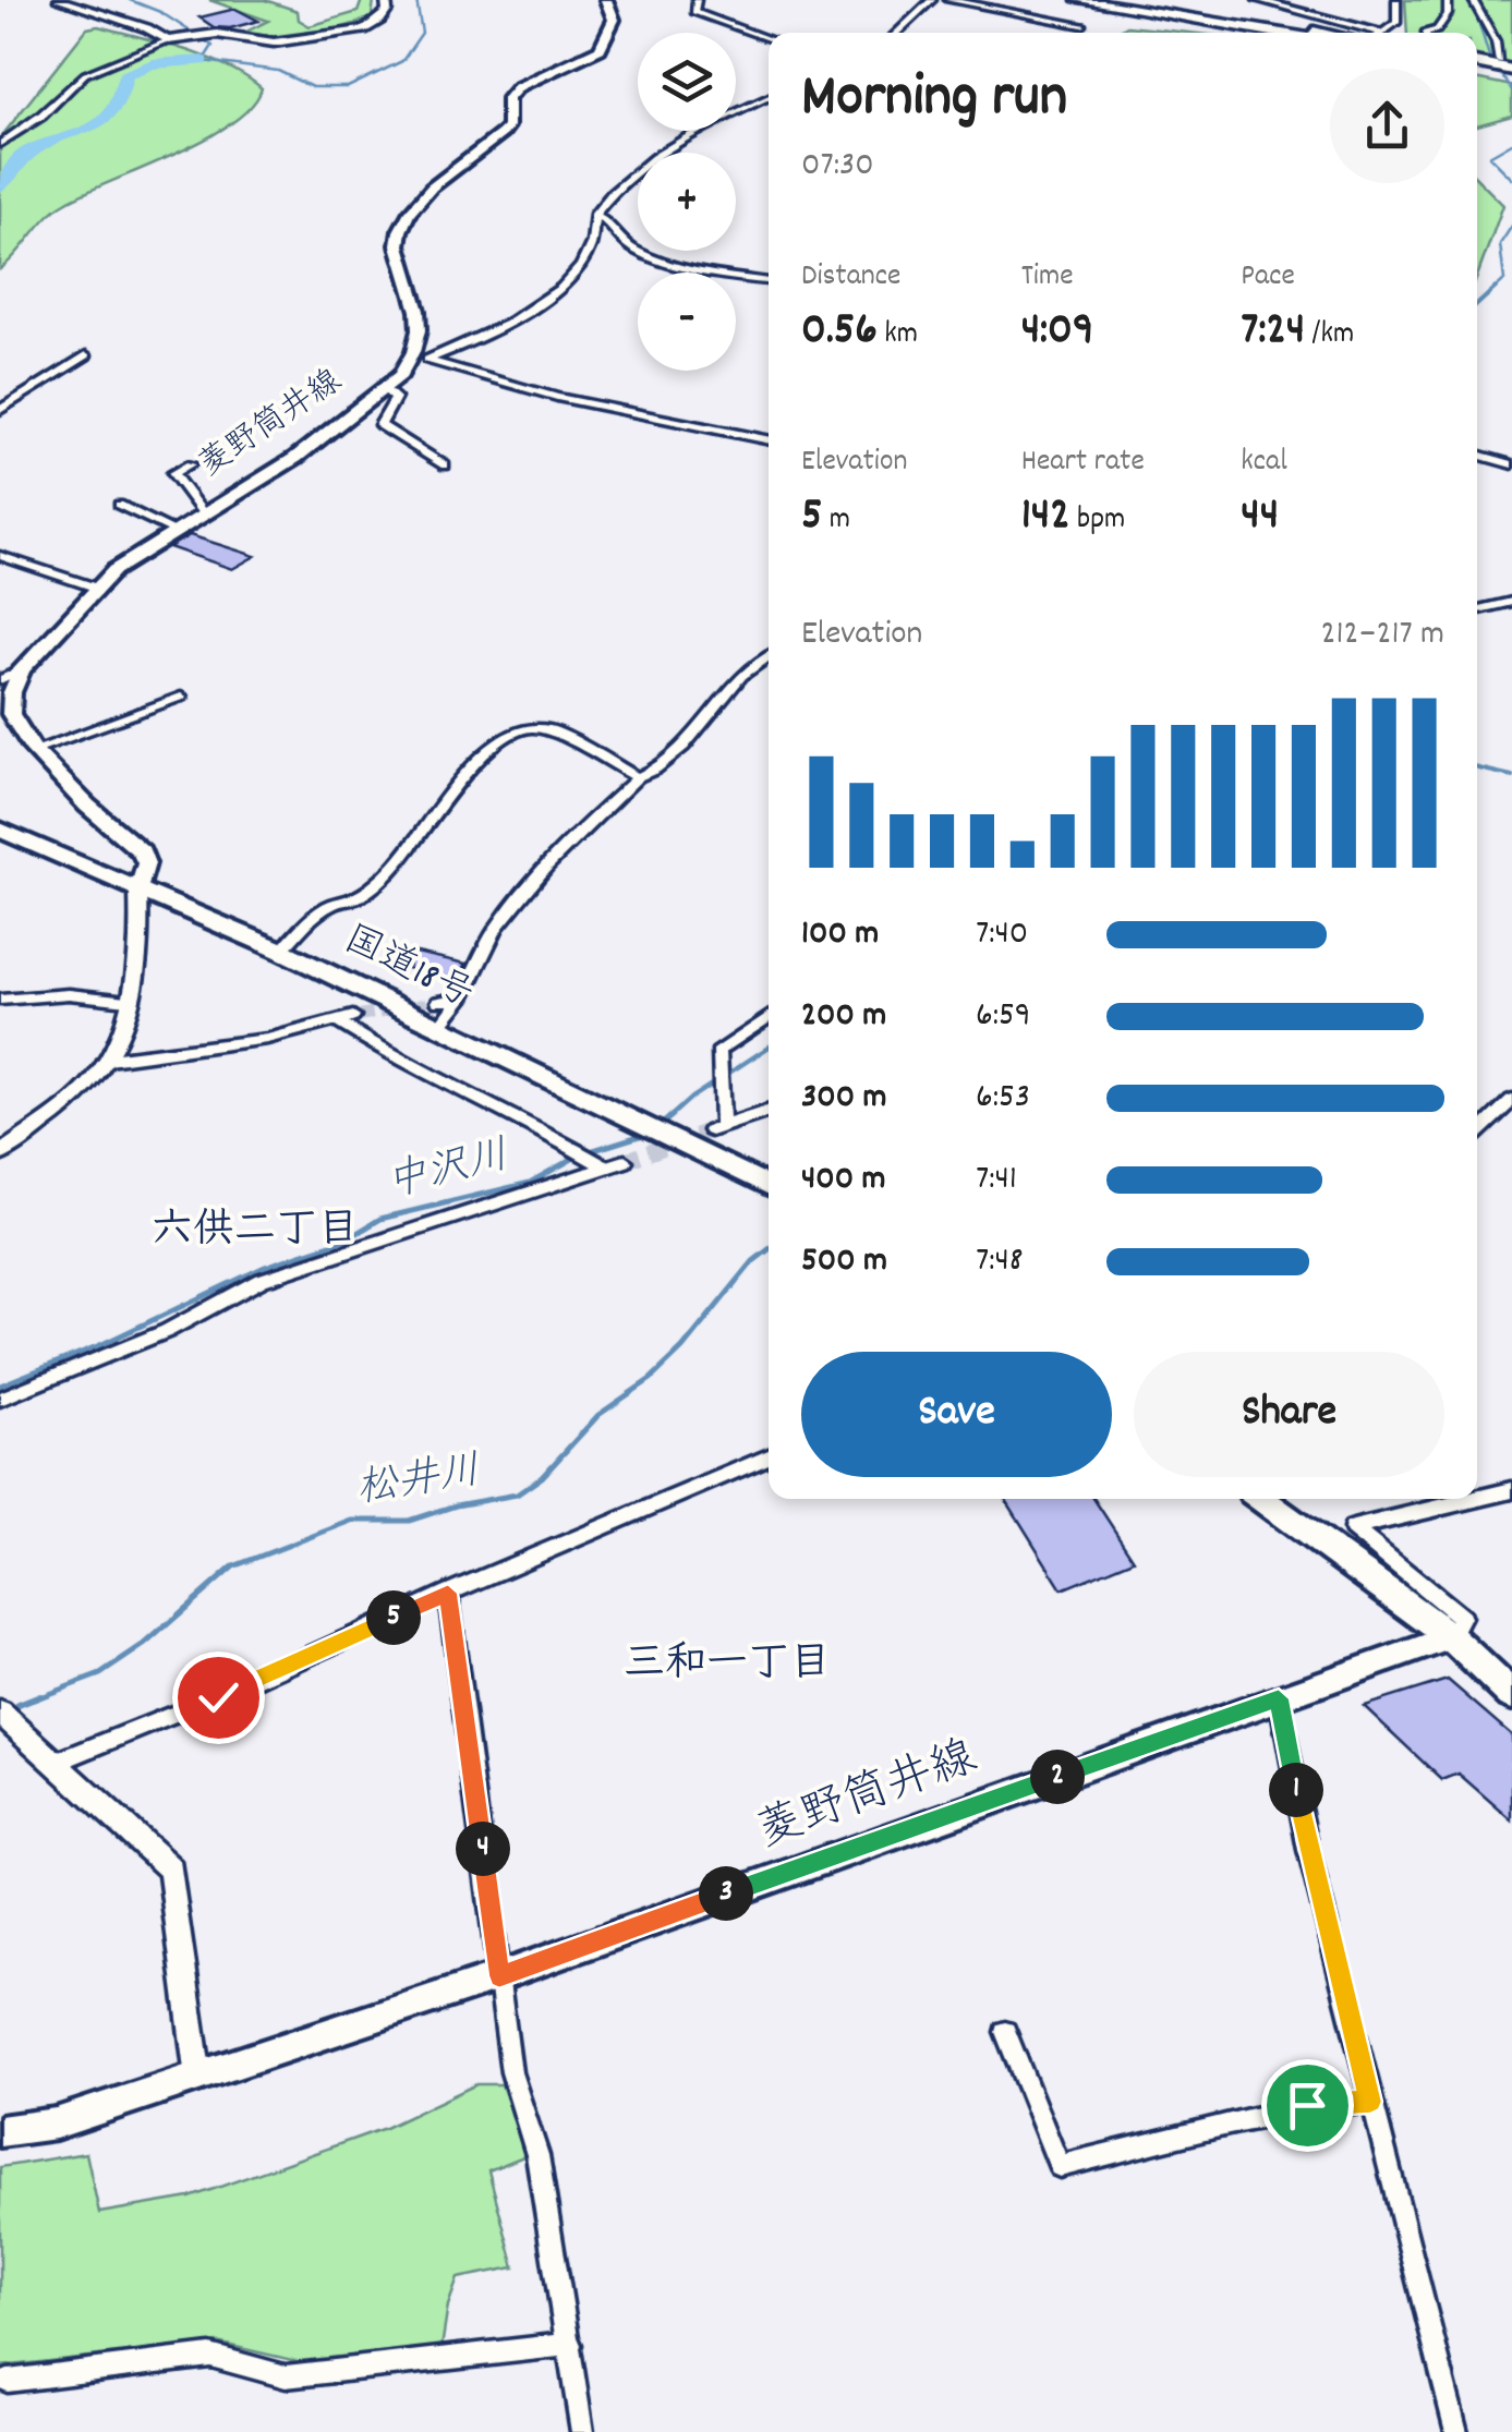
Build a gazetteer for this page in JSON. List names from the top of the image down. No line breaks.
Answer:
{"streets":{"highway":["国道18号"],"main road":["菱野筒井線"]},"districts":["六供二丁目","三和一丁目"],"water":["中沢川","松井川"],"page":{"map_buttons":["+","−"],"heading":["Morning run","07:30"],"stats":[["Distance","0.56 km"],["Time","4:09"],["Pace","7:24 /km"],["Elevation","5 m"],["Heart rate","142 bpm"],["kcal","44"]],"chart":["Elevation","212–217 m"],"list":[{"name":"100 m","note":"7:40"},{"name":"200 m","note":"6:59"},{"name":"300 m","note":"6:53"},{"name":"400 m","note":"7:41"},{"name":"500 m","note":"7:48"}],"buttons":["Save","Share"],"pins":["5","2","1","4","3"]}}
